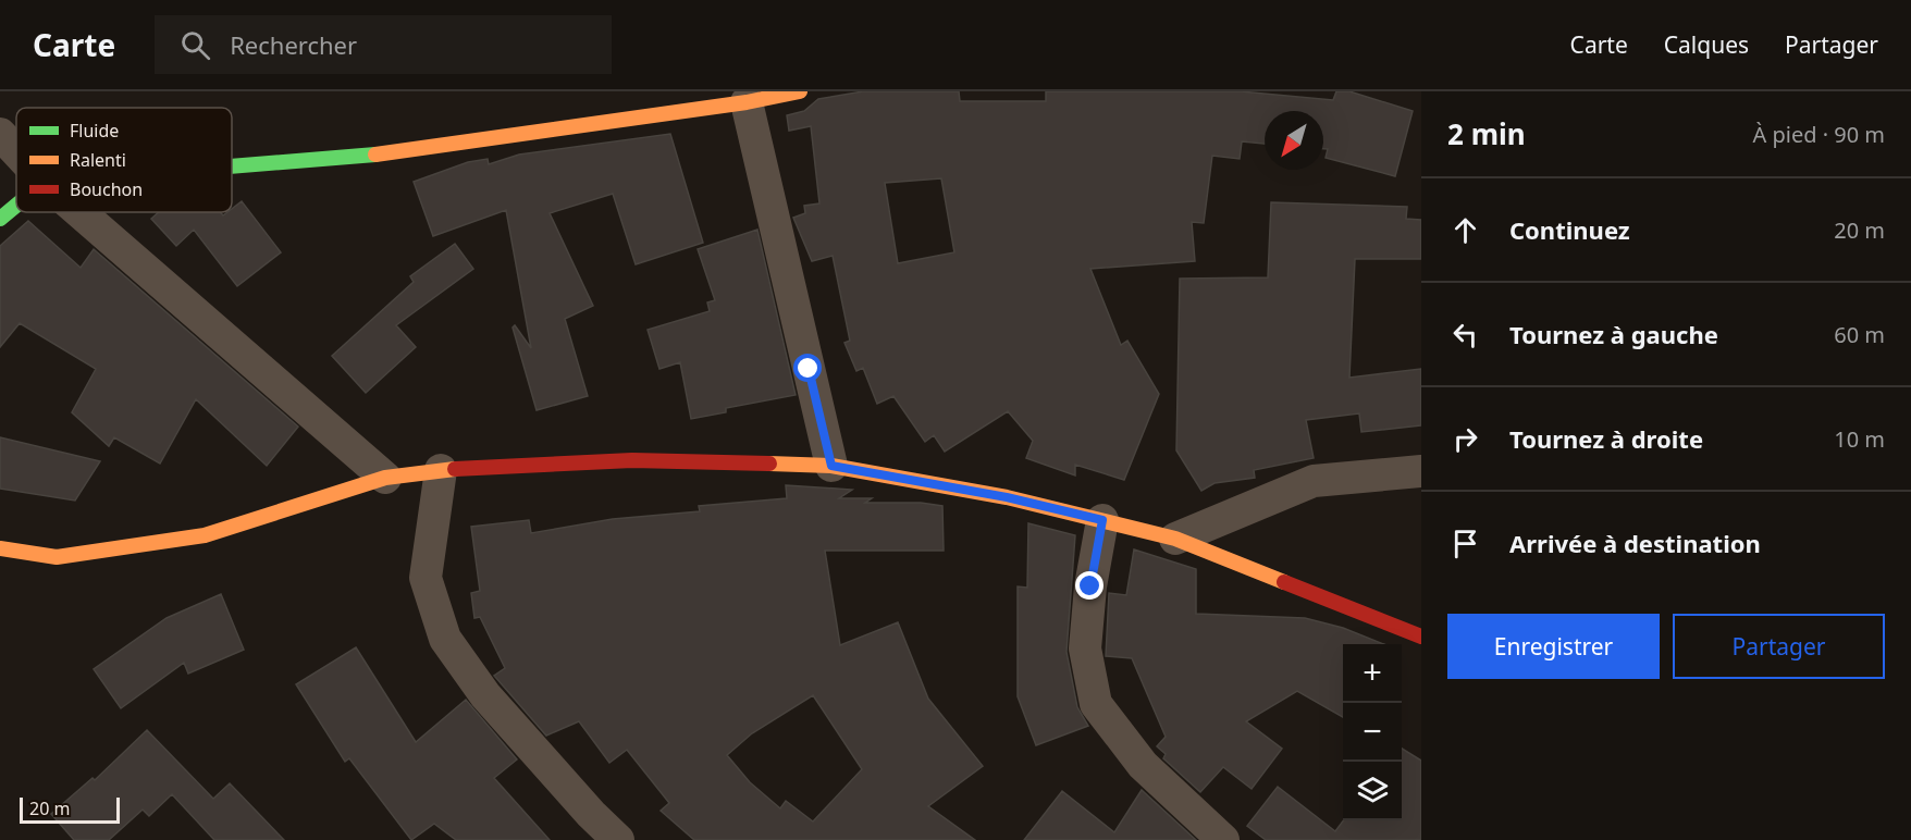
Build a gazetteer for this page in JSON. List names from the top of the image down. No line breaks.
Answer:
{"legend":["Fluide","Ralenti","Bouchon"],"scale_bar":"20 m","north":"bottom left","page":{"header":"Carte","search":"Rechercher","nav":["Carte","Calques","Partager"],"heading":["2 min","À pied · 90 m"],"list":[["Continuez","20 m"],["Tournez à gauche","60 m"],["Tournez à droite","10 m"],"Arrivée à destination"],"buttons":["Enregistrer","Partager"],"map_buttons":["+","−"],"scale":"20 m"}}
